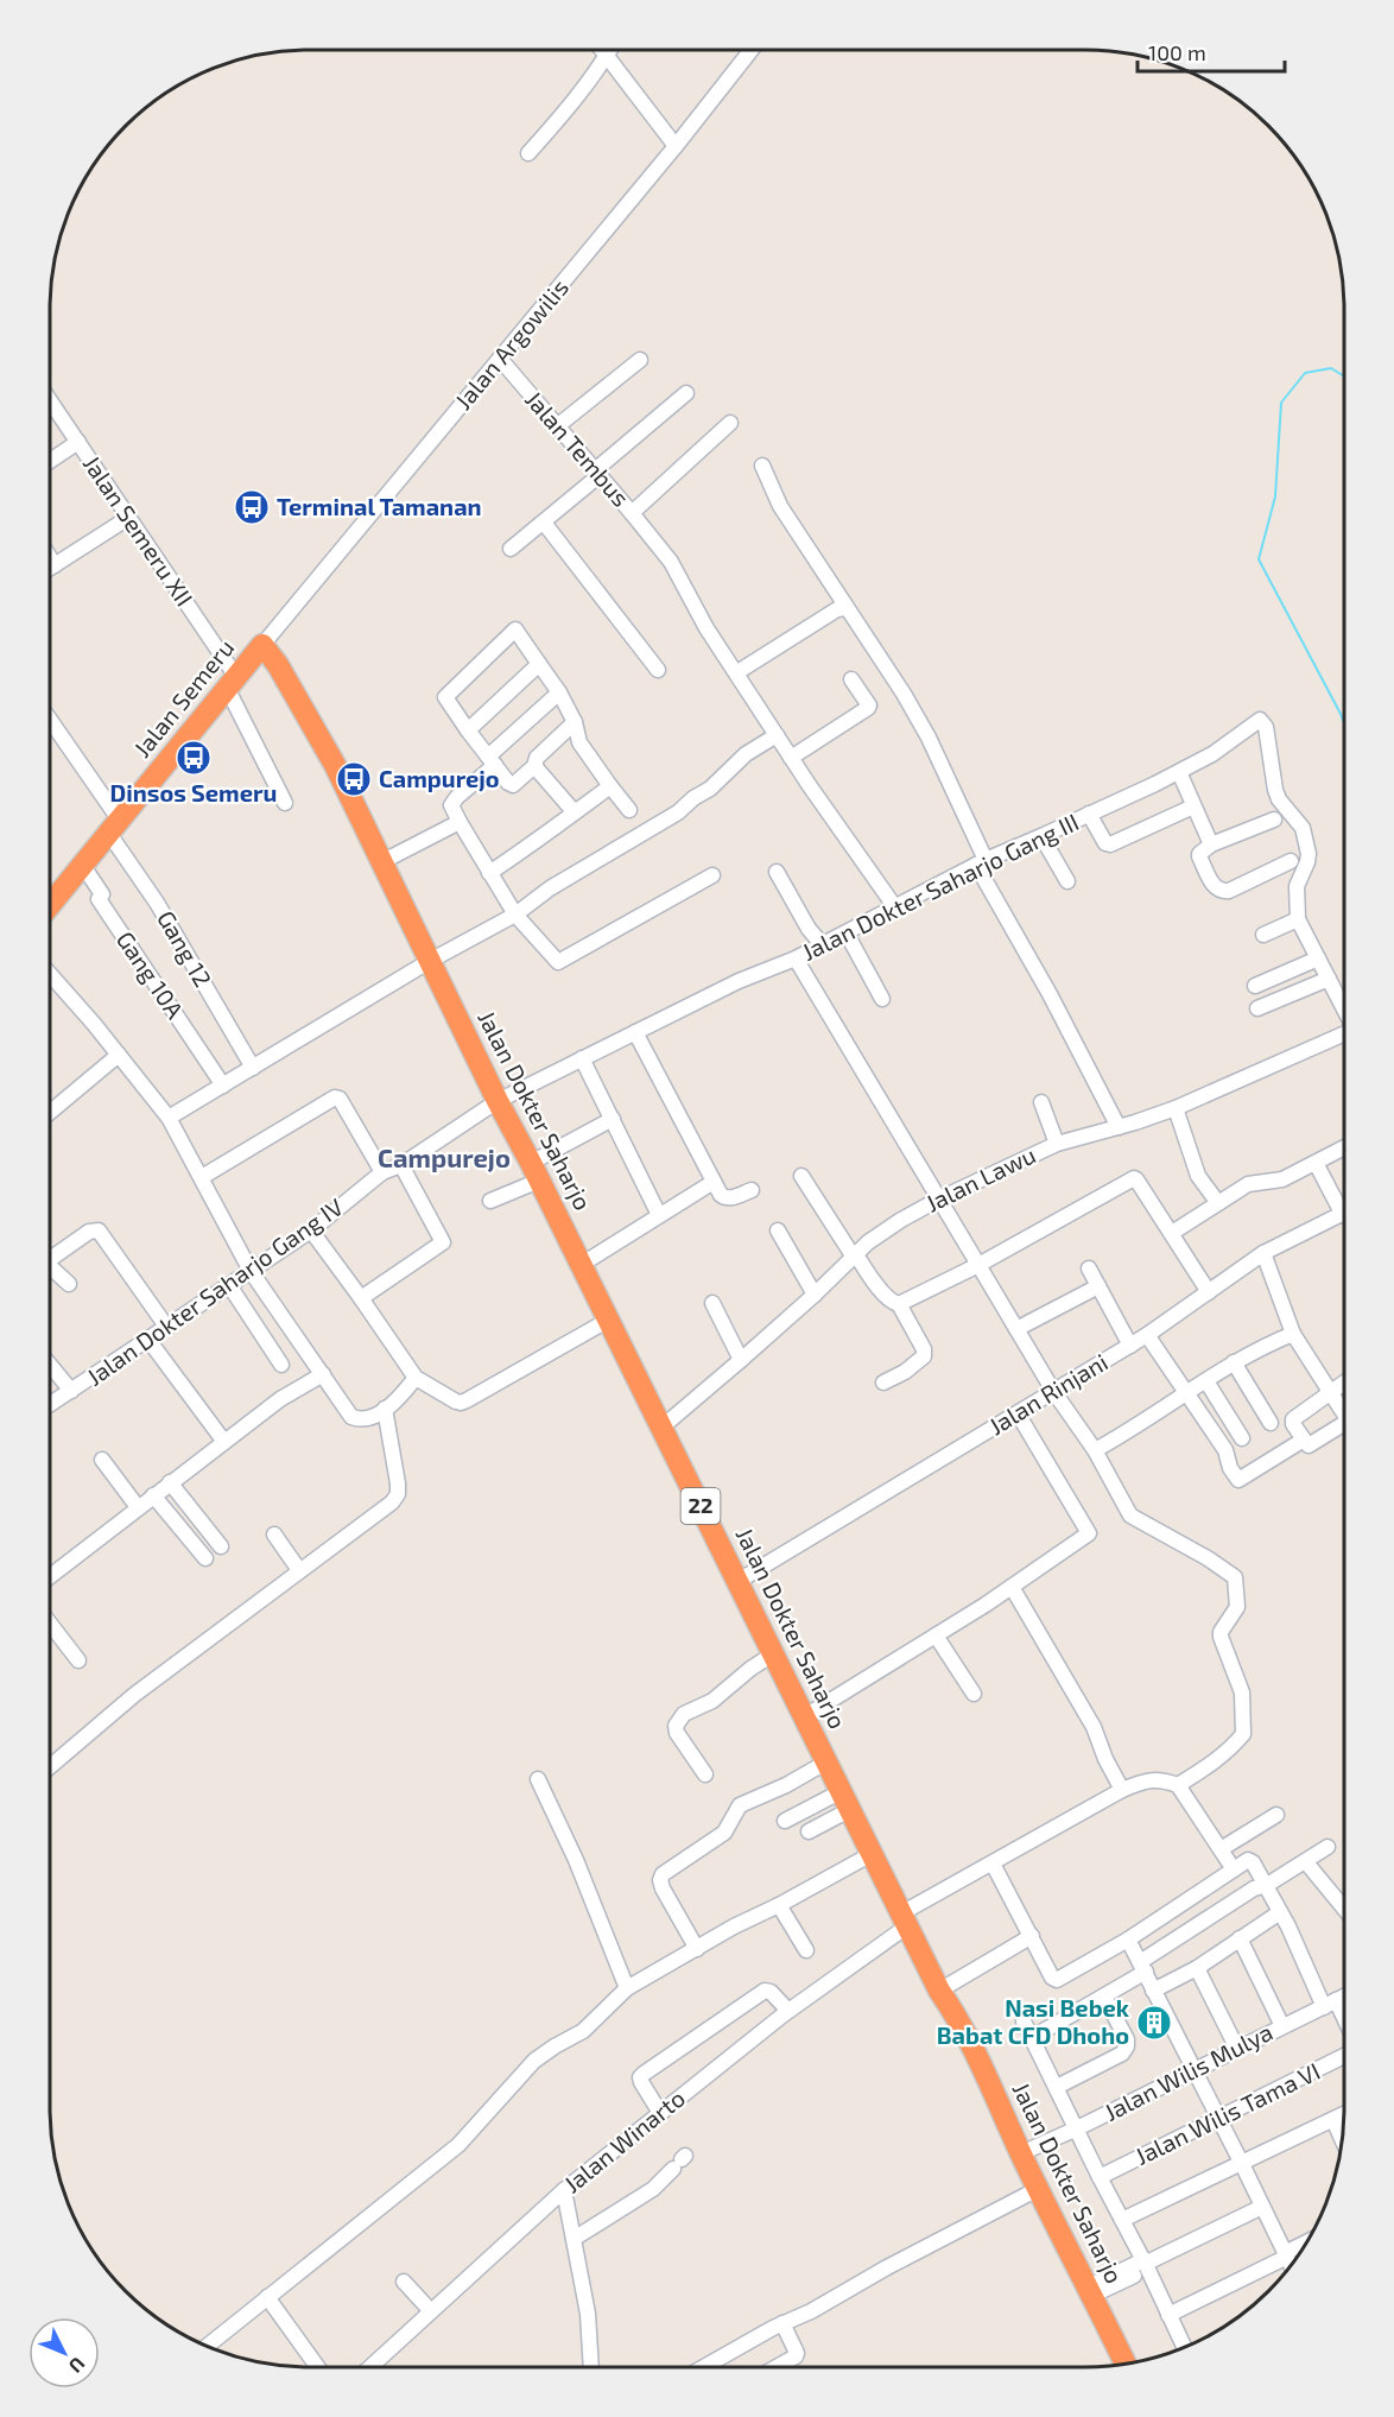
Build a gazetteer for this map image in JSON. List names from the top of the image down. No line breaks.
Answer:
{"streets":{"highway":["Jalan Semeru","Jalan Dokter Saharjo","22"],"street":["Jalan Argowilis","Jalan Tembus","Jalan Semeru XII","Jalan Dokter Saharjo Gang III","Gang 12","Gang 10A","Jalan Lawu","Jalan Dokter Saharjo Gang IV","Jalan Rinjani","Jalan Wilis Mulya","Jalan Wilis Tama VI","Jalan Winarto"]},"crossings":[["Jalan Argowilis","Jalan Tembus"],["Jalan Argowilis","Jalan Semeru"],["Jalan Argowilis","Jalan Dokter Saharjo"],["Jalan Tembus","Jalan Dokter Saharjo Gang III"],["Jalan Semeru XII","Jalan Semeru"],["Jalan Semeru","Gang 12"],["Jalan Semeru","Gang 10A"],["Jalan Semeru","Jalan Dokter Saharjo"],["Jalan Dokter Saharjo Gang III","Jalan Dokter Saharjo"],["Jalan Dokter Saharjo Gang III","Jalan Dokter Saharjo Gang IV"],["Jalan Dokter Saharjo","Jalan Lawu"],["Jalan Dokter Saharjo","Jalan Dokter Saharjo Gang IV"],["Jalan Dokter Saharjo","Jalan Rinjani"],["Jalan Dokter Saharjo","Jalan Wilis Mulya"],["Jalan Dokter Saharjo","Jalan Winarto"]],"districts":["Campurejo"],"places":{"bus stop":["Terminal Tamanan","Dinsos Semeru","Campurejo"],"building":["Nasi Bebek Babat CFD Dhoho"]},"scale_bar":"100 m","north":"bottom right"}
